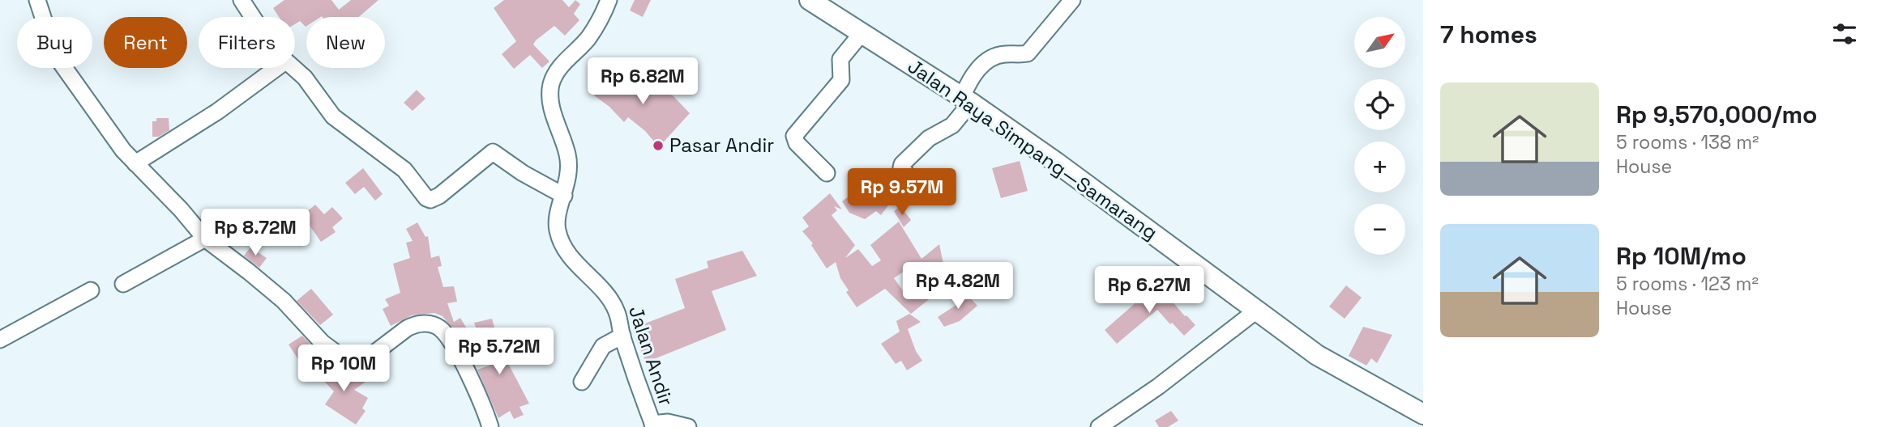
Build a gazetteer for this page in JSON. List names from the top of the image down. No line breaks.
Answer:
{"streets":{"main road":["Jalan Raya Simpang—Samarang"],"street":["Jalan Andir"]},"places":["Pasar Andir"],"north":"top right","page":{"heading":"7 homes","map_buttons":["+","−"],"chip":["Buy","Rent","Filters","New"],"price":["Rp 6.82M","Rp 9.57M","Rp 8.72M","Rp 4.82M","Rp 6.27M","Rp 5.72M","Rp 10M"],"list":[{"name":"Rp 9,570,000/mo","note":"5 rooms · 138 m² · House"},{"name":"Rp 10M/mo","note":"5 rooms · 123 m² · House"}]}}
